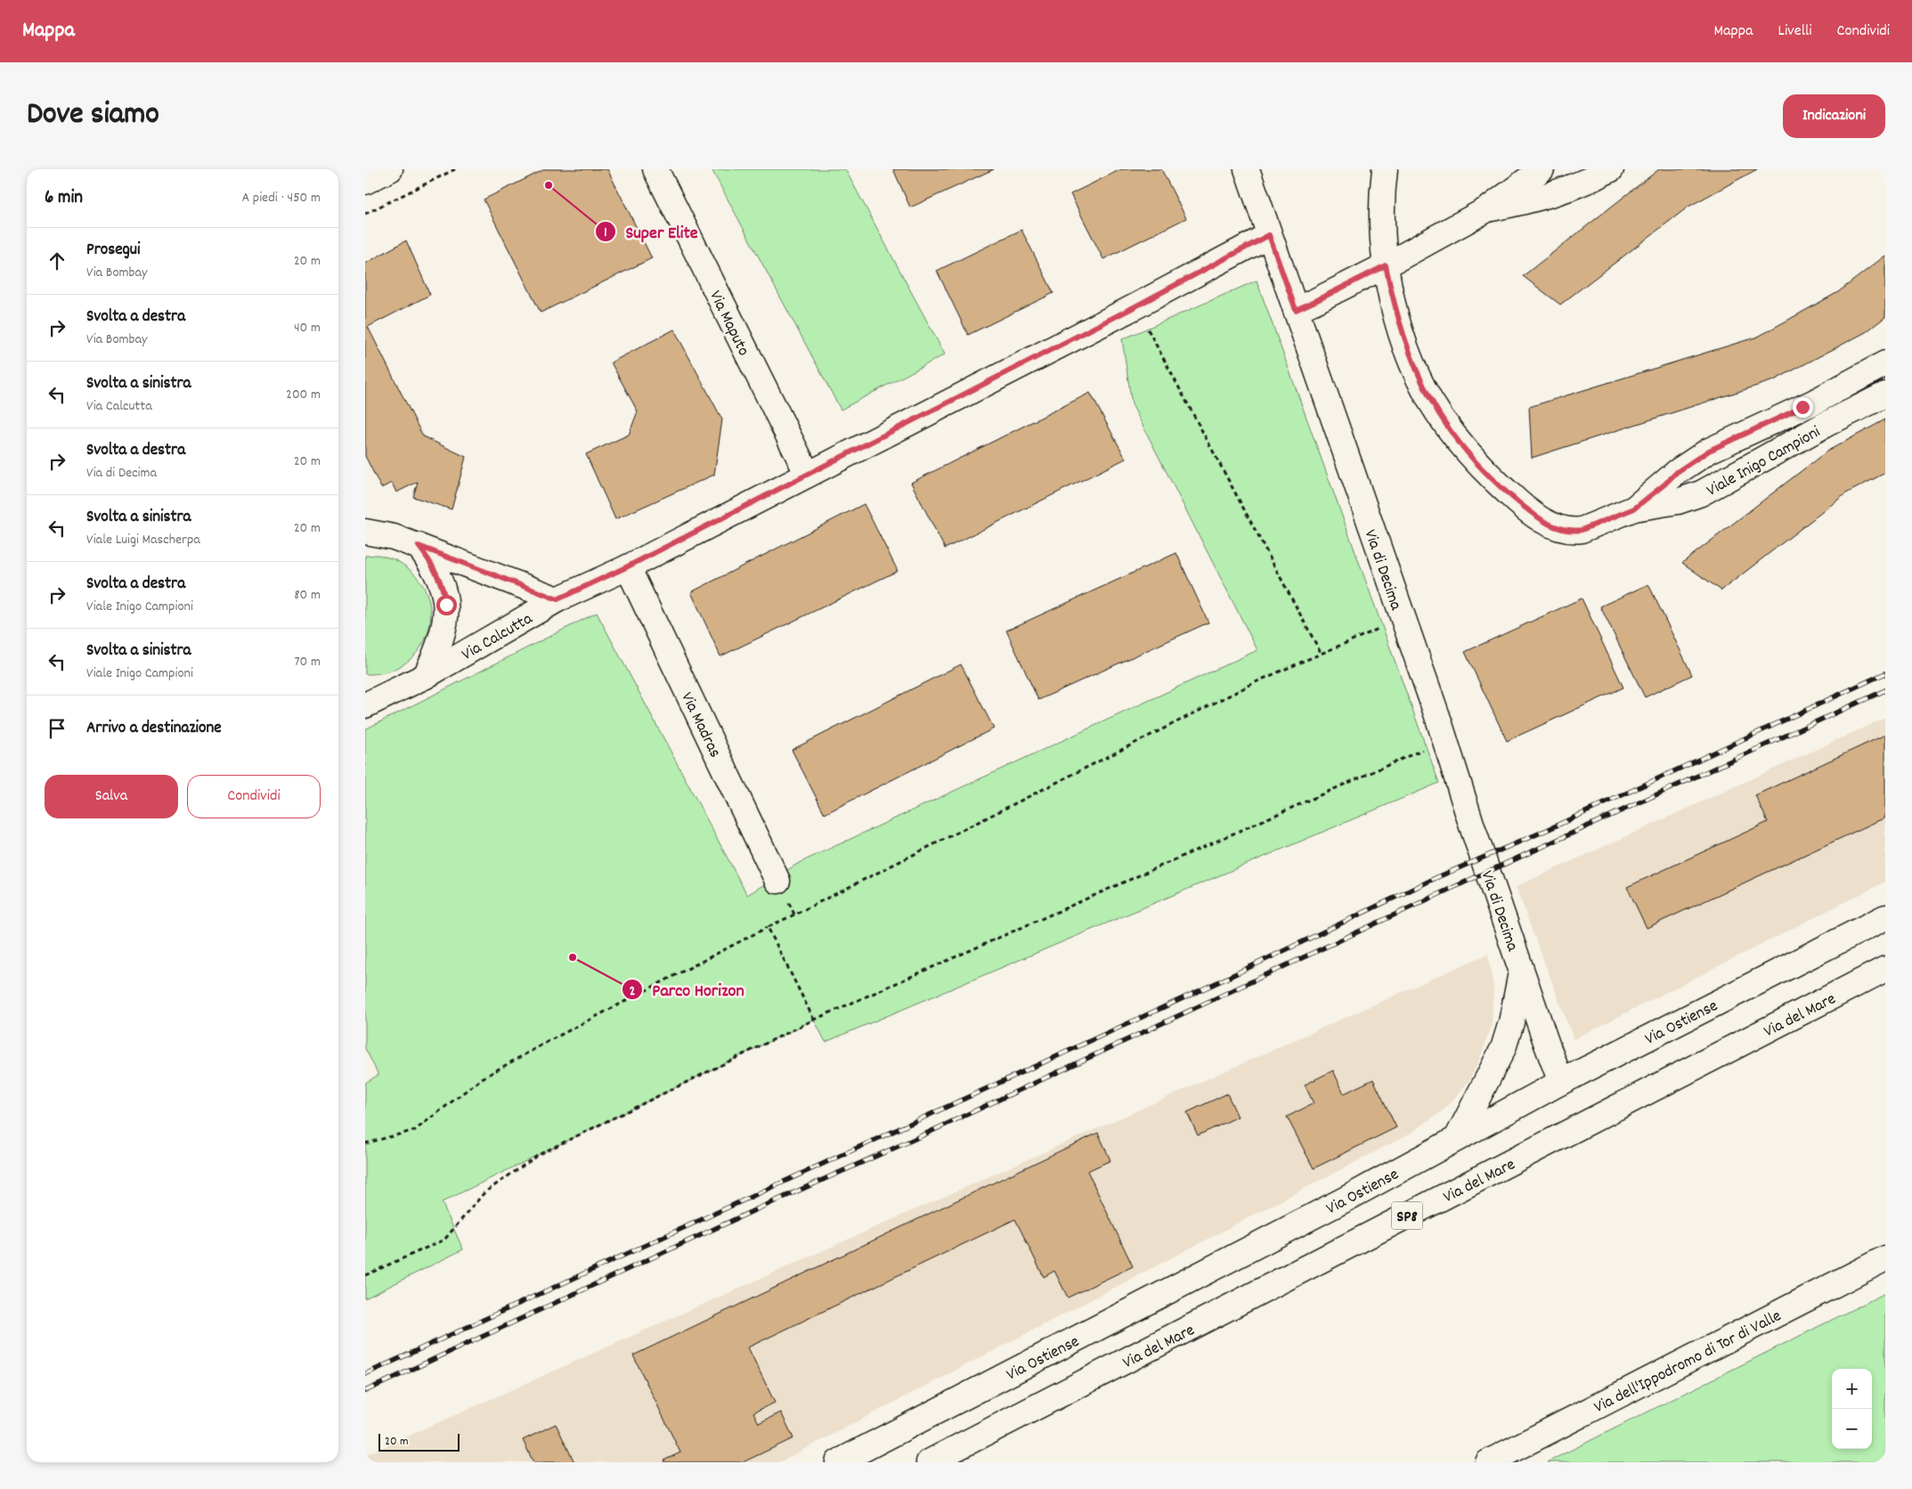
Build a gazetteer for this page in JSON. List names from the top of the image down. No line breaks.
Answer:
{"streets":{"street":["Via Maputo","Viale Inigo Campioni","Via di Decima","Via Calcutta","Via Madras","Via del Mare","Via Ostiense","SP8","Via dell'Ippodromo di Tor di Valle"]},"crossings":[["Via Maputo","Via Calcutta"],["Via di Decima","Via Calcutta"],["Via di Decima","Via Ostiense"],["Via Calcutta","Via Madras"]],"places":["Super Elite","Parco Horizon"],"scale_bar":"20 m","page":{"header":"Mappa","nav":["Mappa","Livelli","Condividi"],"title":"Dove siamo","buttons":["Indicazioni",["Salva","Condividi"]],"heading":["6 min","A piedi · 450 m"],"list":[["Prosegui","Via Bombay","20 m"],["Svolta a destra","Via Bombay","40 m"],["Svolta a sinistra","Via Calcutta","200 m"],["Svolta a destra","Via di Decima","20 m"],["Svolta a sinistra","Viale Luigi Mascherpa","20 m"],["Svolta a destra","Viale Inigo Campioni","80 m"],["Svolta a sinistra","Viale Inigo Campioni","70 m"],"Arrivo a destinazione"],"map_buttons":["+","−"],"scale":"20 m"}}
